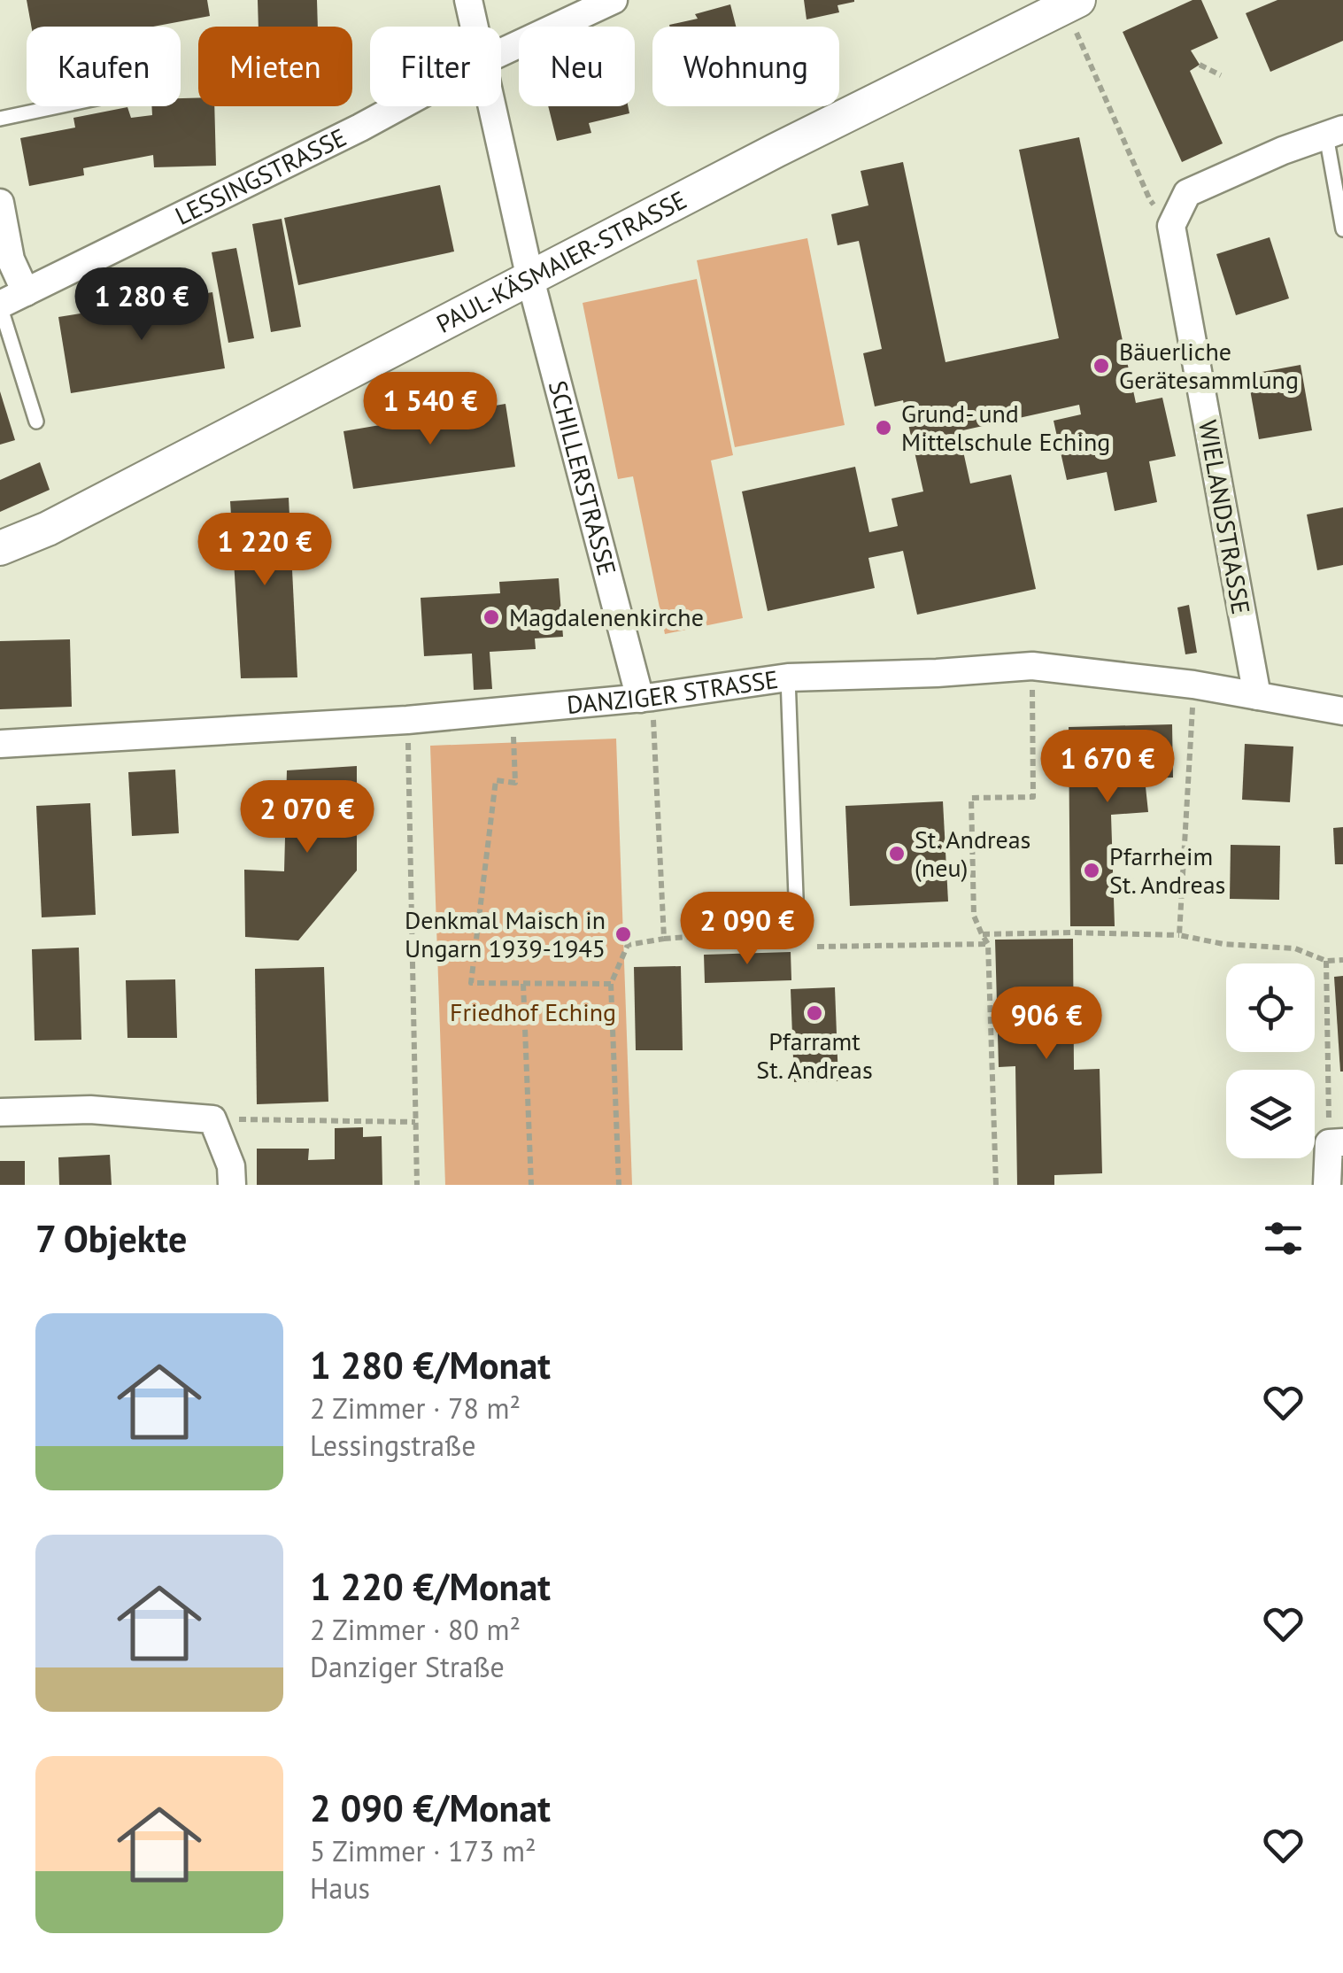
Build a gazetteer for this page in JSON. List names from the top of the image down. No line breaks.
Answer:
{"streets":{"street":["LESSINGSTRASSE","PAUL-KÄSMAIER-STRASSE","SCHILLERSTRASSE","WIELANDSTRASSE","DANZIGER STRASSE"]},"crossings":[["PAUL-KÄSMAIER-STRASSE","SCHILLERSTRASSE"],["SCHILLERSTRASSE","DANZIGER STRASSE"],["WIELANDSTRASSE","DANZIGER STRASSE"]],"parks":["Friedhof Eching"],"places":["Bäuerliche Gerätesammlung","Grund- und Mittelschule Eching","Magdalenenkirche","St. Andreas (neu)","Pfarrheim St. Andreas","Denkmal Maisch in Ungarn 1939-1945","Pfarramt St. Andreas"],"page":{"chip":["Kaufen","Mieten","Filter","Neu","Wohnung"],"price":["1 280 €","1 540 €","1 220 €","1 670 €","2 070 €","2 090 €","906 €"],"heading":"7 Objekte","list":[{"name":"1 280 €/Monat","note":"2 Zimmer · 78 m² · Lessingstraße"},{"name":"1 220 €/Monat","note":"2 Zimmer · 80 m² · Danziger Straße"},{"name":"2 090 €/Monat","note":"5 Zimmer · 173 m² · Haus"}]}}
